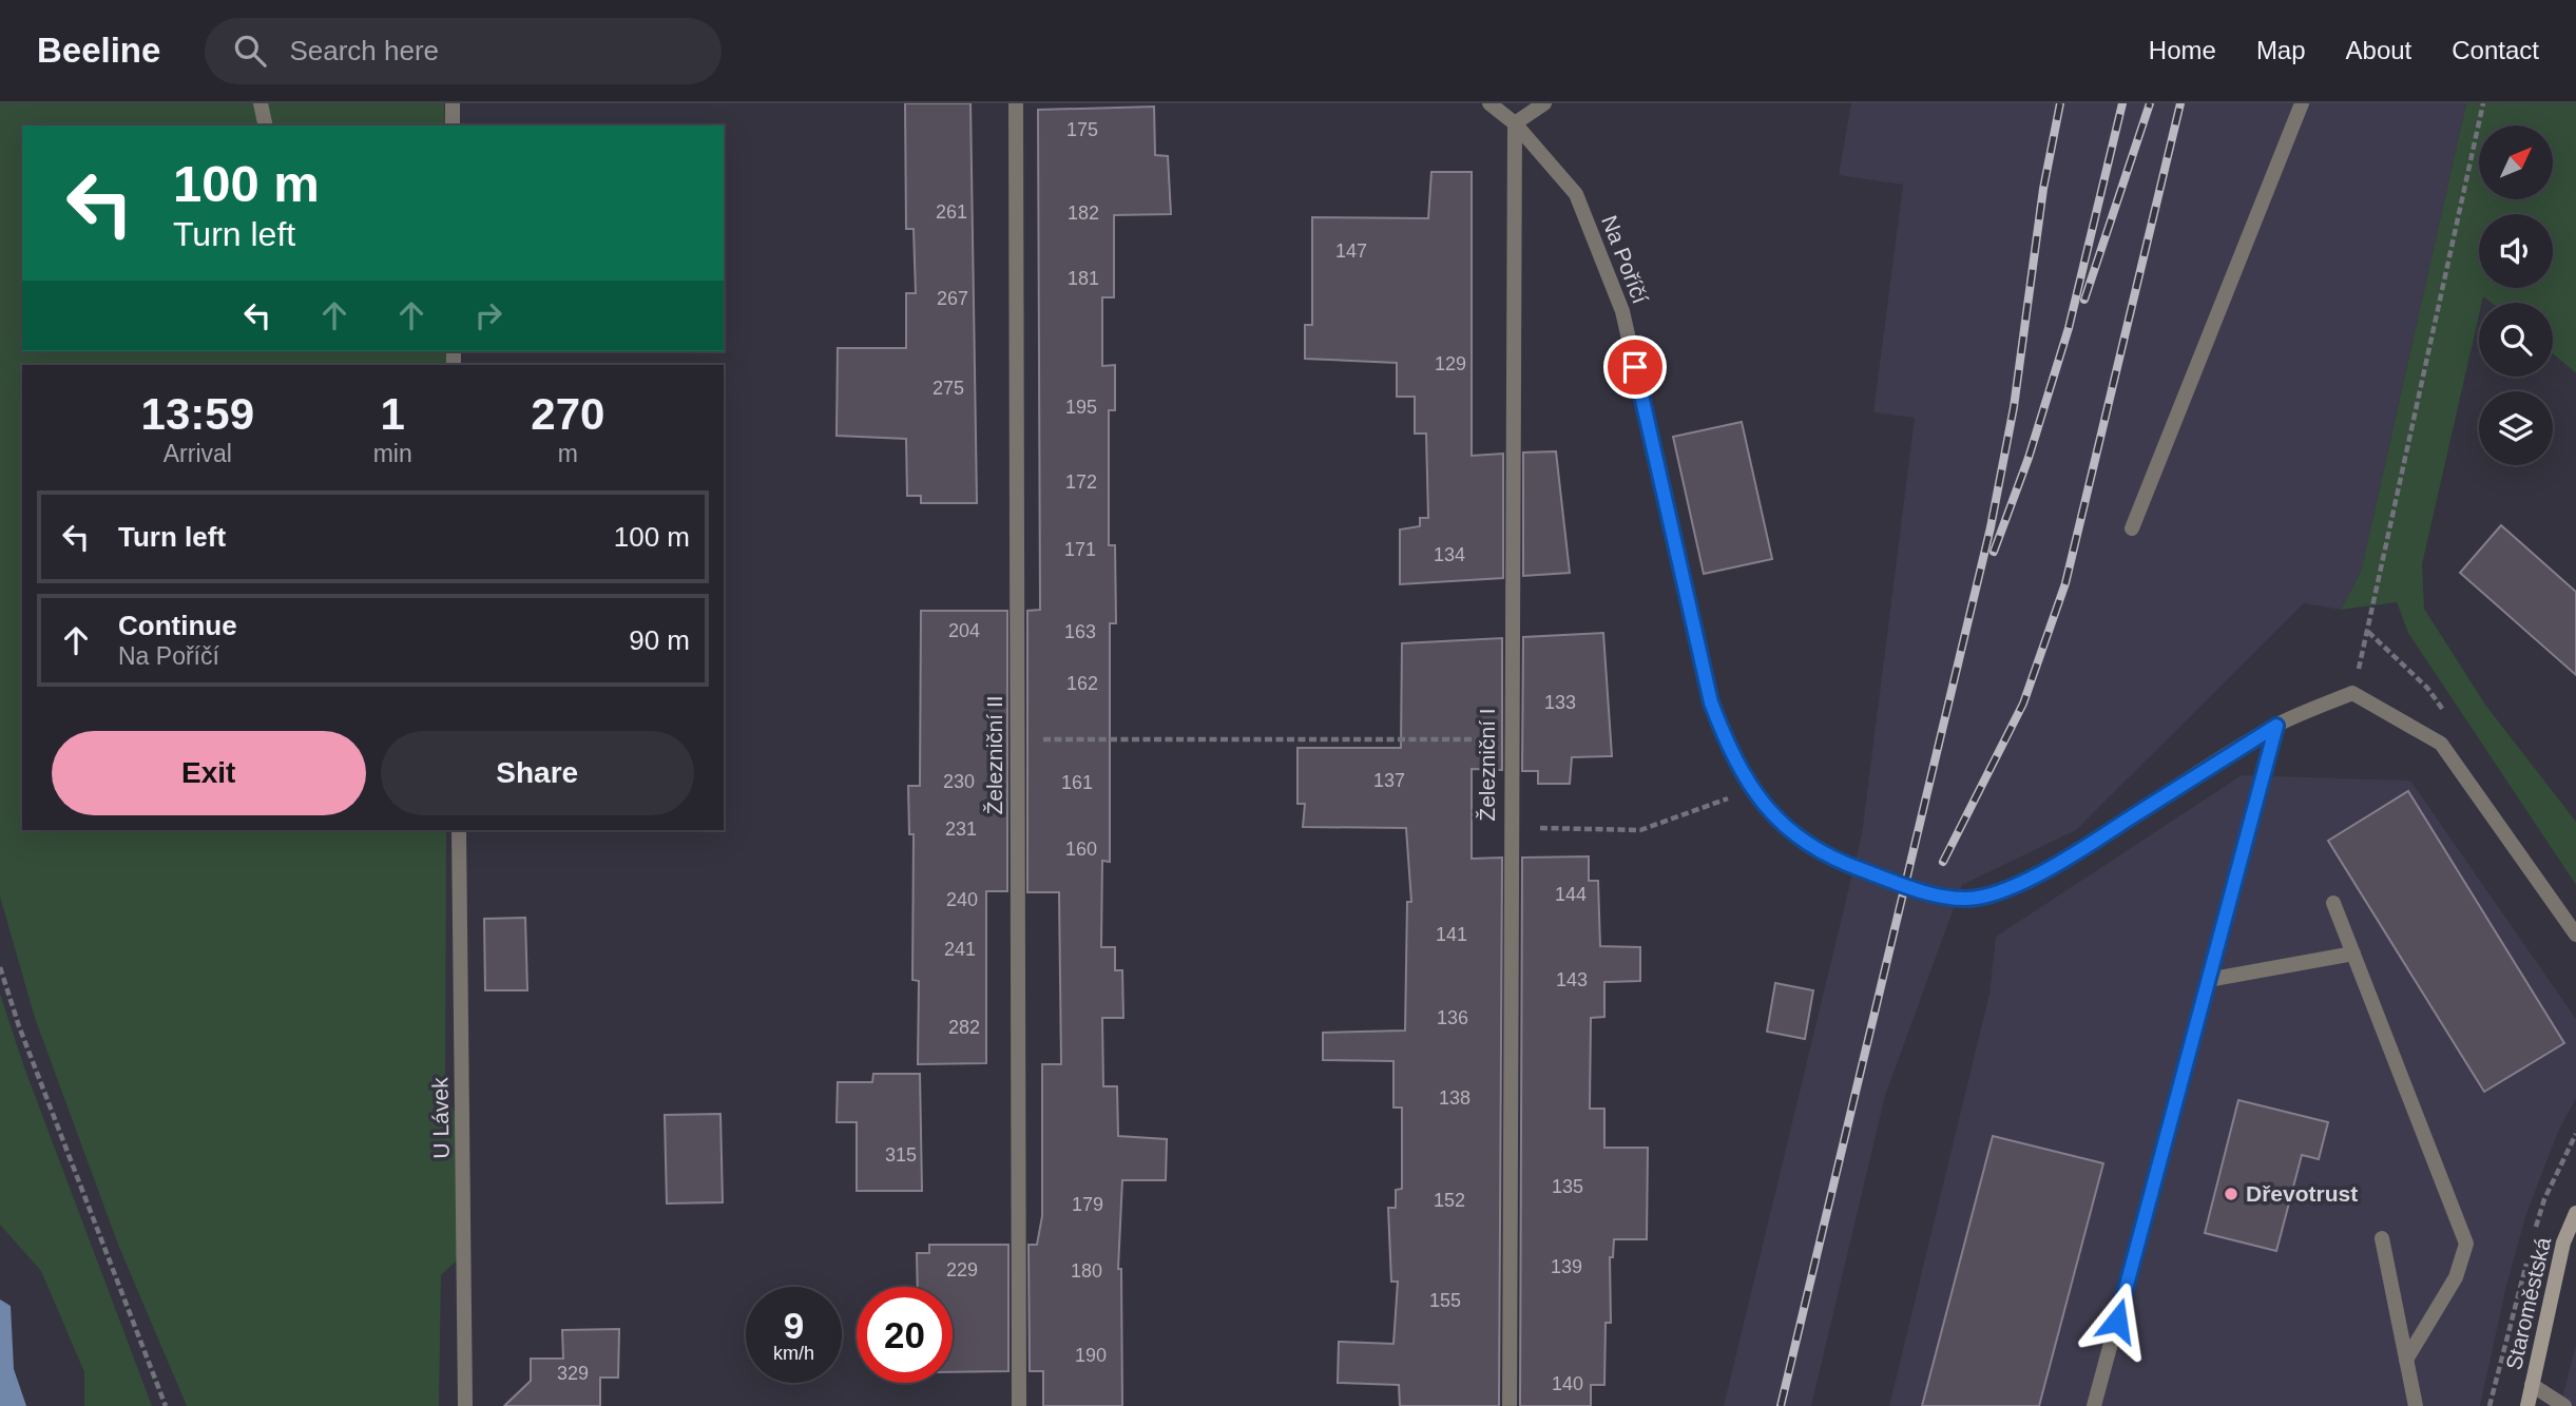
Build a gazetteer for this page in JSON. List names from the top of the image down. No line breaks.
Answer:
{"streets":{"main road":["Staroměstská"],"street":["Na Poříčí","Železniční II","Železniční I","U Lávek"]},"crossings":[["Na Poříčí","Železniční I"]],"places":["Dřevotrust"],"house_numbers":["175","261","182","147","181","267","129","275","195","172","171","134","204","163","162","133","137","230","161","231","160","144","240","141","241","143","136","282","138","315","135","152","179","139","229","180","155","190","329","140"],"north":"top right","page":{"header":"Beeline","search":"Search here","nav":["Home","Map","About","Contact"],"turn":["100 m","Turn left"],"eta":["13:59","Arrival","1","min","270","m"],"list":[{"name":"Turn left","value":"100 m"},{"name":"Continue","note":"Na Poříčí","value":"90 m"}],"buttons":["Exit","Share"],"speed":"9 km/h","limit":"20"}}
